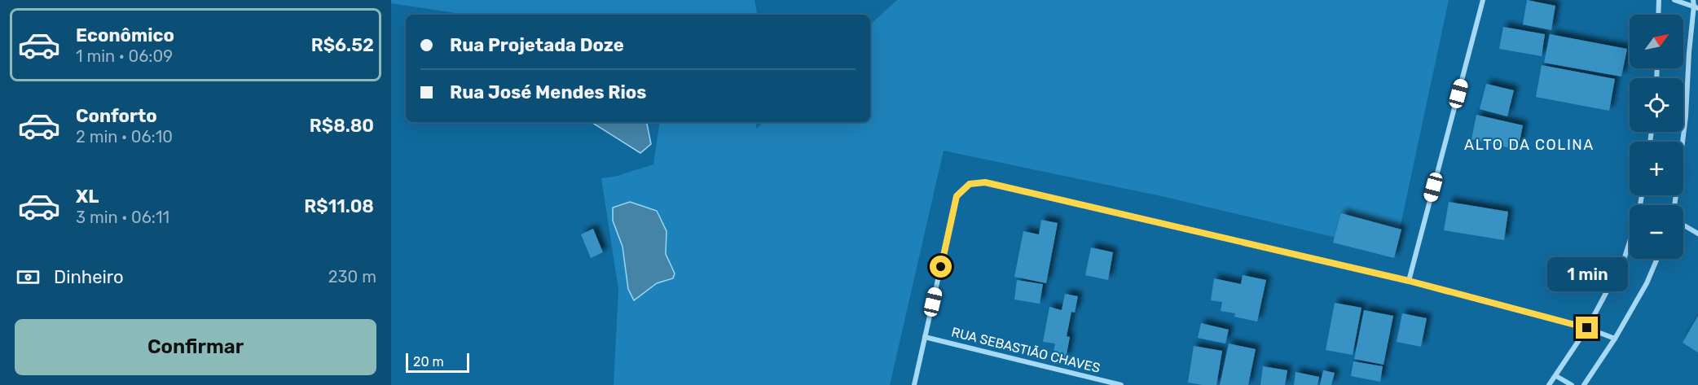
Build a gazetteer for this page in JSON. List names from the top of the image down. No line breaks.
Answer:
{"streets":{"street":["RUA SEBASTIÃO CHAVES"]},"districts":["ALTO DA COLINA"],"scale_bar":"20 m","north":"top right","page":{"list":[{"name":"Econômico","note":"1 min · 06:09","value":"R$6.52"},{"name":"Conforto","note":"2 min · 06:10","value":"R$8.80"},{"name":"XL","note":"3 min · 06:11","value":"R$11.08"}],"map_buttons":["+","−"],"banner":["Rua Projetada Doze","Rua José Mendes Rios"],"pay":["Dinheiro","230 m"],"bubble":"1 min","buttons":"Confirmar","scale":"20 m"}}
